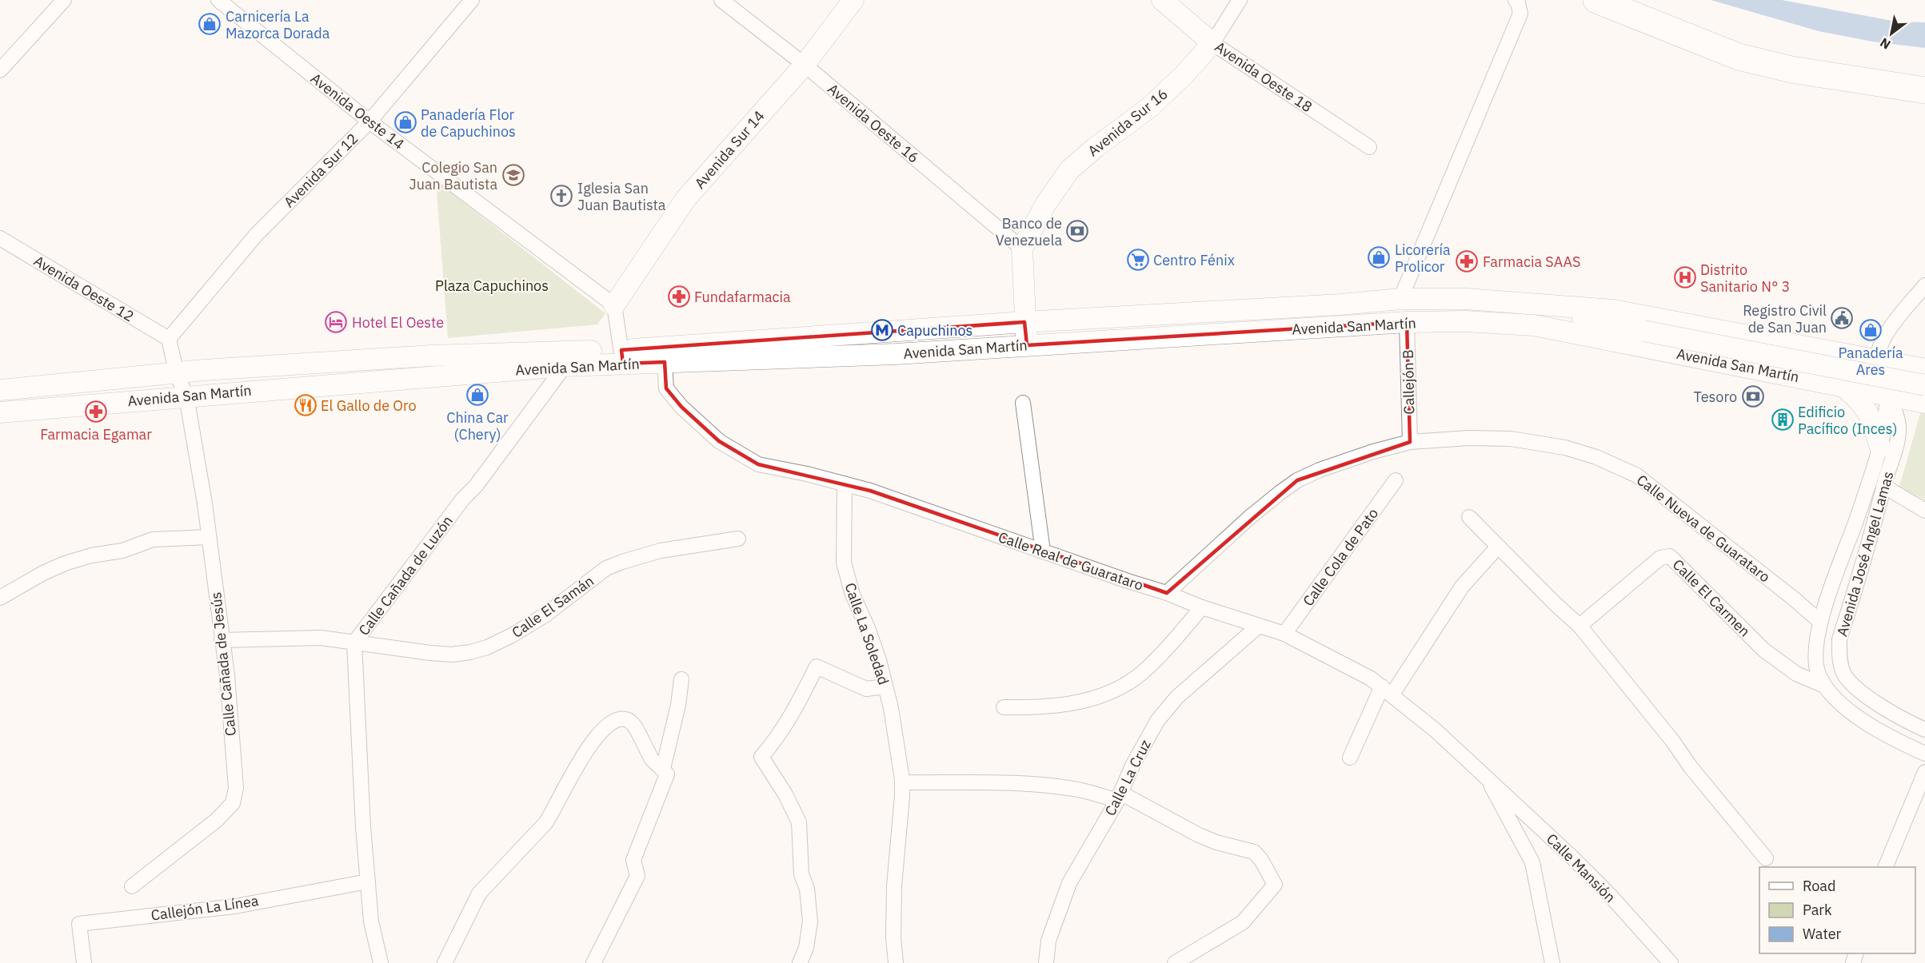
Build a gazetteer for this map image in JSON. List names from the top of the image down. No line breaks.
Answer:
{"streets":{"main road":["Avenida Oeste 18","Avenida Sur 16","Avenida Sur 14","Avenida San Martín"],"street":["Avenida Oeste 14","Avenida Oeste 16","Avenida Sur 12","Avenida Oeste 12","Callejón B","Calle Nueva de Guarataro","Avenida José Angel Lamas","Calle Cola de Pato","Calle Real de Guarataro","Calle Cañada de Luzón","Calle El Carmen","Calle El Samán","Calle La Soledad","Calle Cañada de Jesús","Calle La Cruz","Calle Mansión","Callejón La Línea"]},"crossings":[["Avenida Oeste 18","Avenida Sur 16"],["Avenida Oeste 14","Avenida Sur 14"],["Avenida Oeste 14","Avenida Sur 12"],["Avenida Sur 16","Avenida Oeste 16"],["Avenida Oeste 16","Avenida Sur 14"],["Avenida Sur 12","Avenida Oeste 12"],["Avenida Sur 12","Calle Cañada de Jesús"],["Avenida Oeste 12","Calle Cañada de Jesús"],["Avenida San Martín","Callejón B"],["Avenida San Martín","Avenida José Angel Lamas"],["Avenida San Martín","Calle Real de Guarataro"],["Avenida San Martín","Calle Cañada de Luzón"],["Avenida San Martín","Calle Cañada de Jesús"],["Callejón B","Calle Nueva de Guarataro"],["Calle Nueva de Guarataro","Avenida José Angel Lamas"],["Calle Nueva de Guarataro","Calle Real de Guarataro"],["Avenida José Angel Lamas","Calle El Carmen"],["Calle Cola de Pato","Calle Real de Guarataro"],["Calle Real de Guarataro","Calle La Soledad"],["Calle Real de Guarataro","Calle La Cruz"],["Calle Real de Guarataro","Calle Mansión"],["Calle Cañada de Luzón","Calle El Samán"],["Calle Cañada de Luzón","Callejón La Línea"],["Calle El Samán","Calle Cañada de Jesús"]],"parks":["Plaza Capuchinos"],"places":{"shop":["Carnicería La Mazorca Dorada","Panadería Flor de Capuchinos","Licorería Prolicor","Panadería Ares","China Car (Chery)"],"school or university":["Colegio San Juan Bautista"],"church":["Iglesia San Juan Bautista"],"bank":["Banco de Venezuela","Tesoro"],"supermarket":["Centro Fénix"],"pharmacy":["Farmacia SAAS","Fundafarmacia","Farmacia Egamar"],"hospital":["Distrito Sanitario N° 3"],"public building":["Registro Civil de San Juan"],"hotel":["Hotel El Oeste"],"metro station":["Capuchinos"],"restaurant":["El Gallo de Oro"],"building":["Edificio Pacífico (Inces)"]},"legend":["Road","Park","Water"],"north":"bottom left"}
